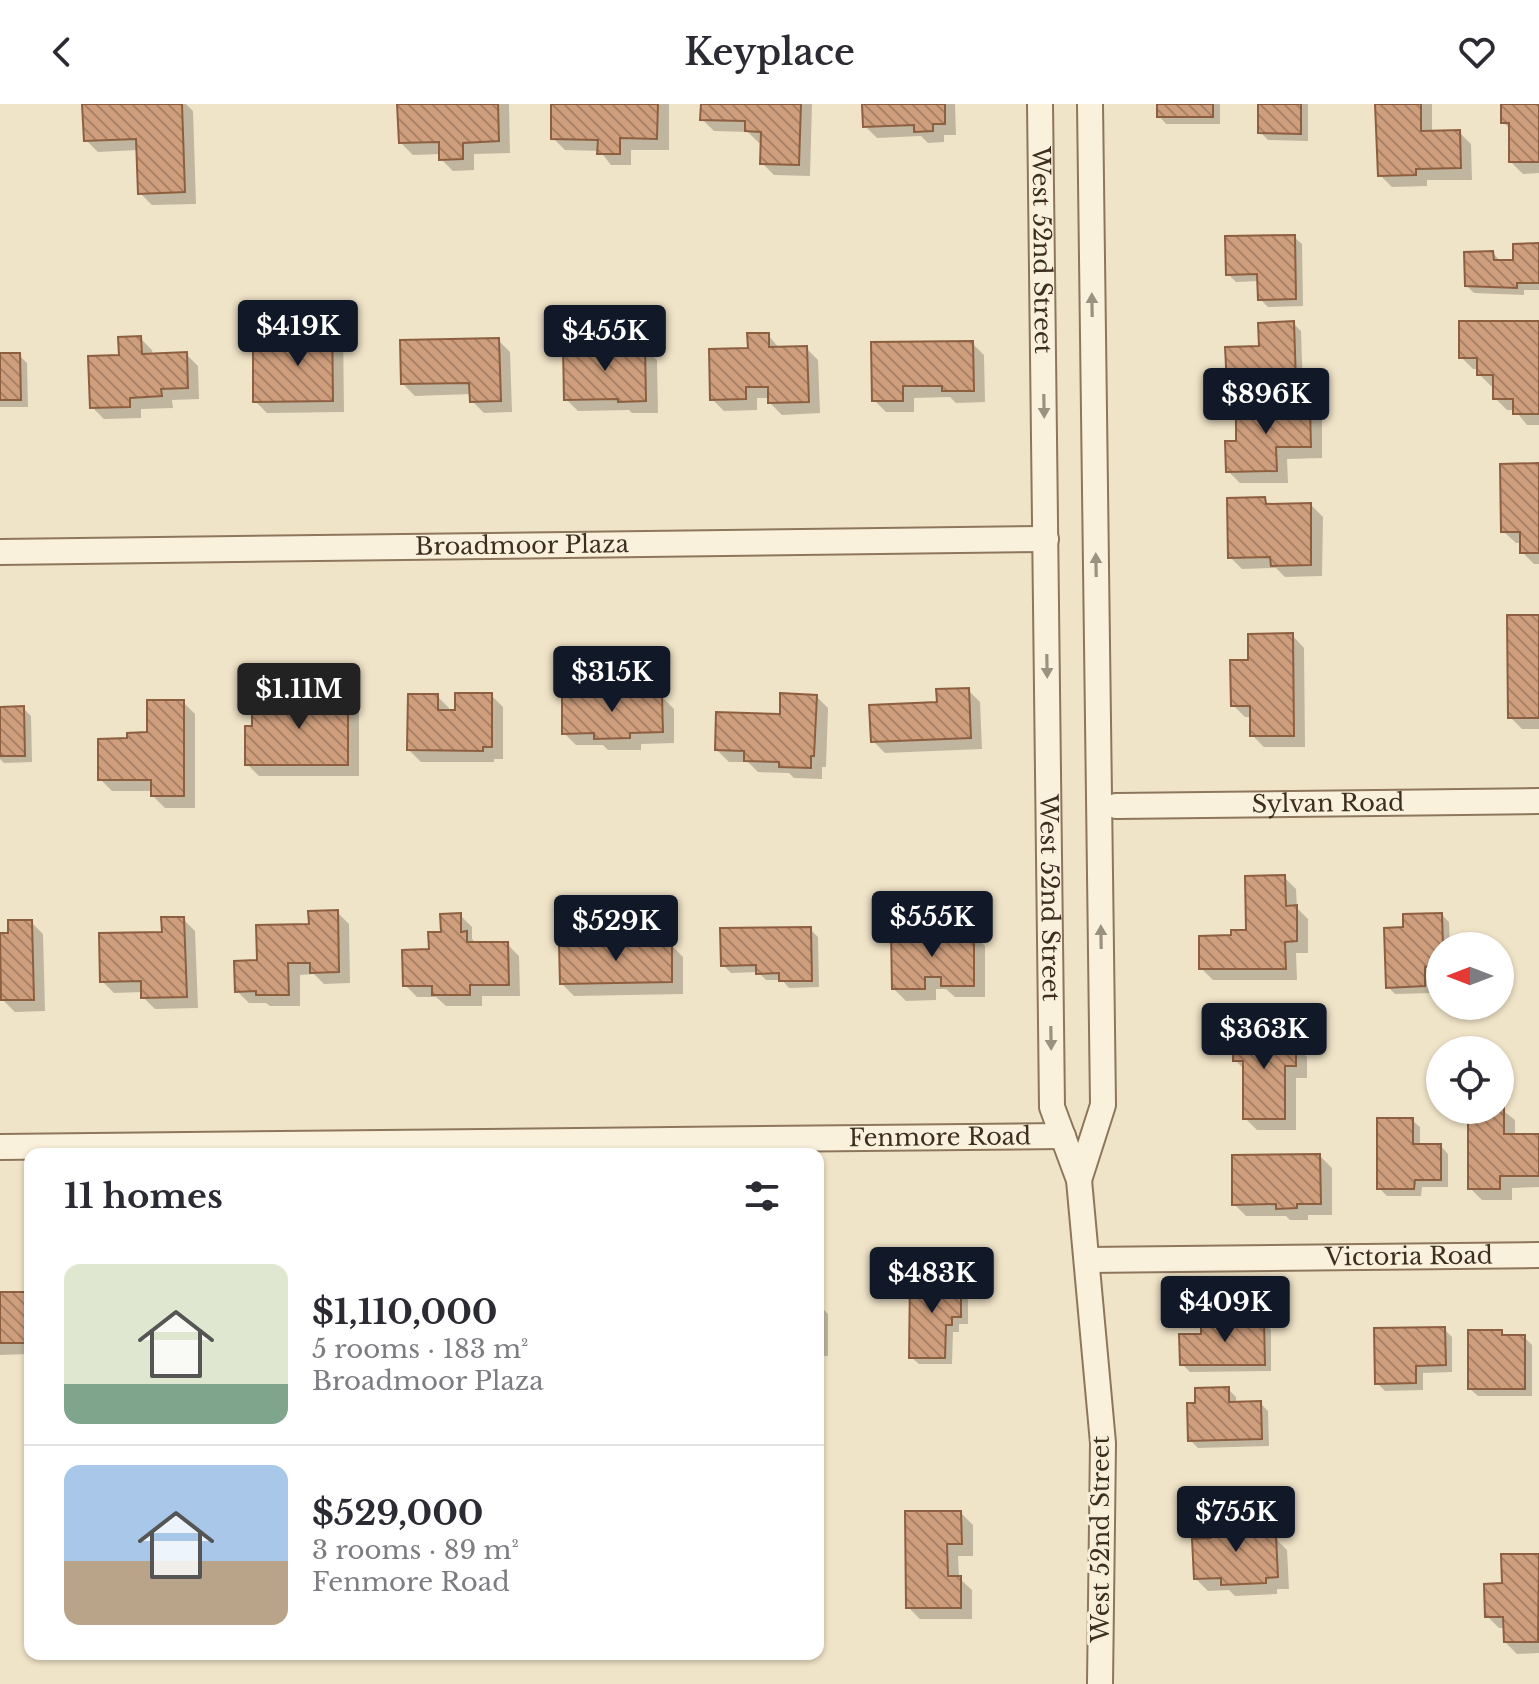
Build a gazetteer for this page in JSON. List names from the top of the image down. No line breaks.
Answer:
{"streets":{"street":["West 52nd Street","Broadmoor Plaza","Sylvan Road","Fenmore Road","Victoria Road"]},"crossings":[["West 52nd Street","Broadmoor Plaza"],["West 52nd Street","Fenmore Road"],["West 52nd Street","Victoria Road"]],"north":"left","page":{"header":"Keyplace","price":["$419K","$455K","$896K","$315K","$1.11M","$555K","$529K","$363K","$483K","$409K","$755K"],"heading":"11 homes","list":[{"name":"$1,110,000","note":"5 rooms · 183 m² · Broadmoor Plaza"},{"name":"$529,000","note":"3 rooms · 89 m² · Fenmore Road"}]}}
